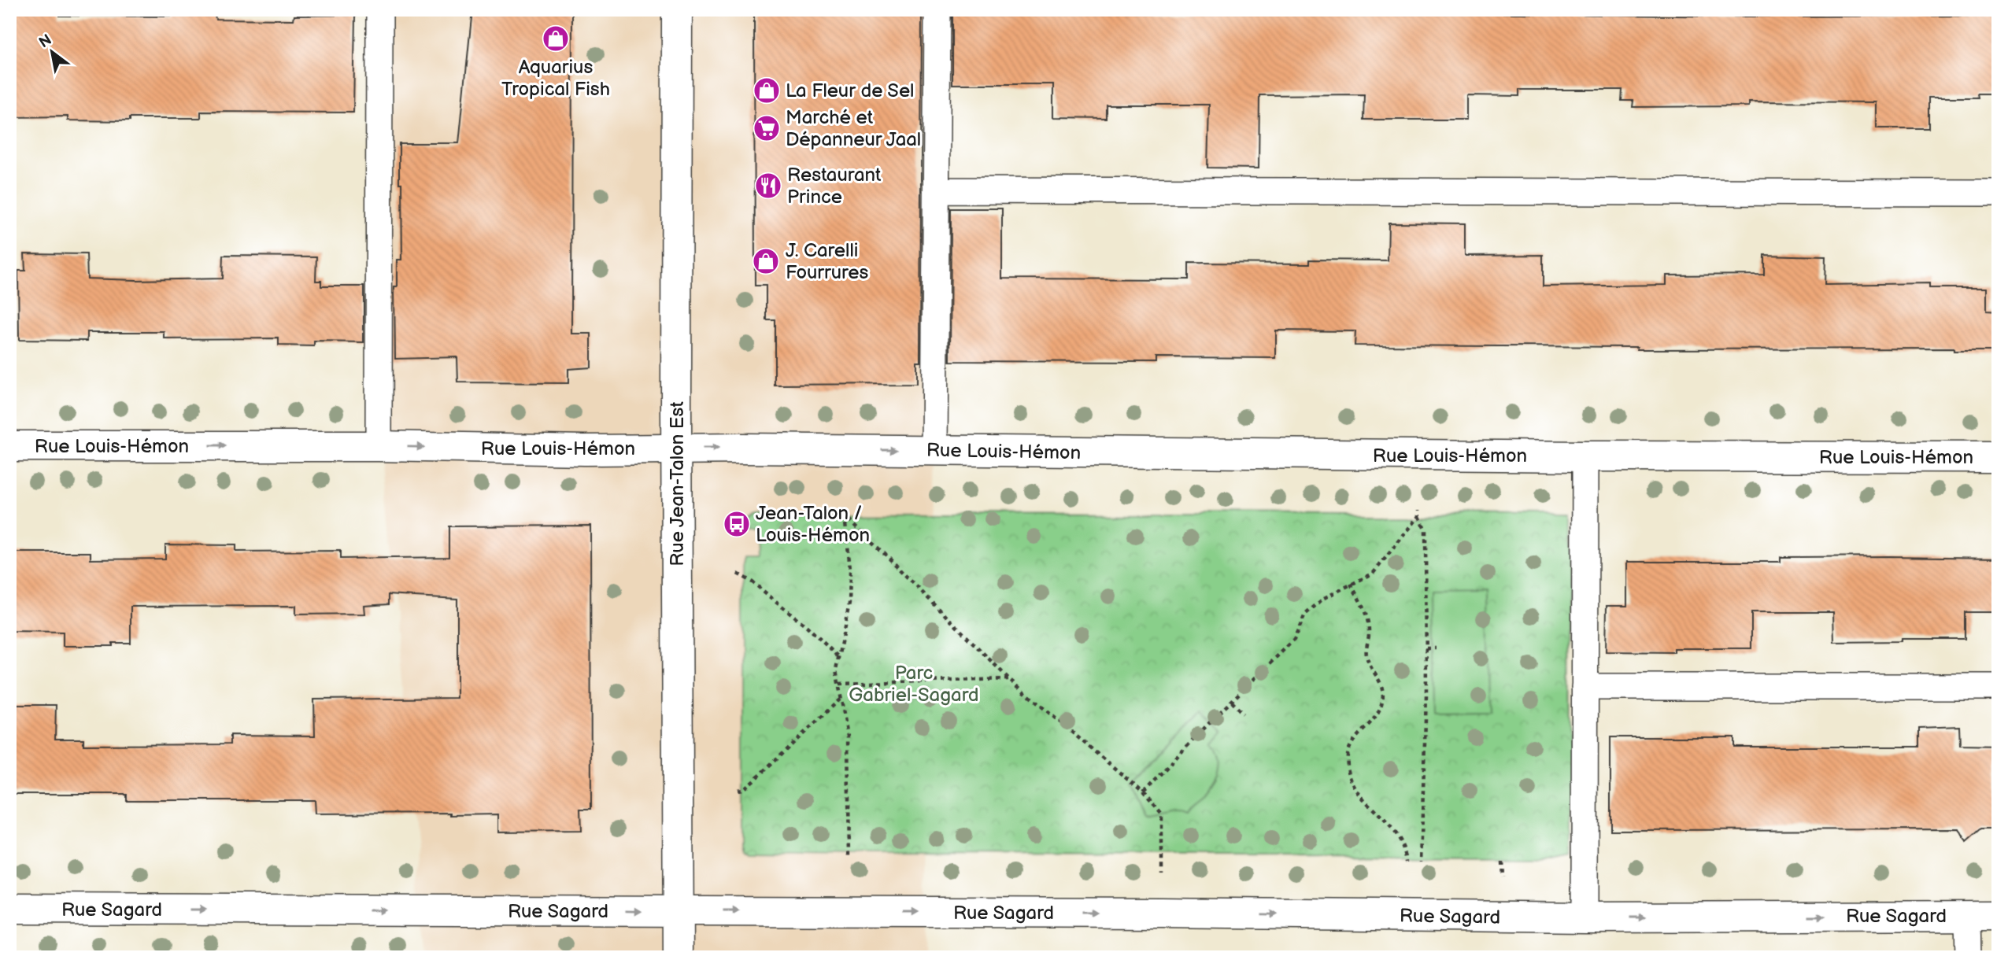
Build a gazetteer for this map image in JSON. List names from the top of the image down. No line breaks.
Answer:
{"streets":{"street":["Rue Louis-Hémon","Rue Jean-Talon Est","Rue Sagard"]},"crossings":[["Rue Louis-Hémon","Rue Jean-Talon Est"],["Rue Jean-Talon Est","Rue Sagard"]],"one_way":["Rue Louis-Hémon","Rue Sagard"],"parks":["Parc Gabriel-Sagard"],"places":{"shop":["Aquarius Tropical Fish","La Fleur de Sel","J. Carelli Fourrures"],"supermarket":["Marché et Dépanneur Jaal"],"restaurant":["Restaurant Prince"],"bus stop":["Jean-Talon / Louis-Hémon"]},"north":"top left"}
